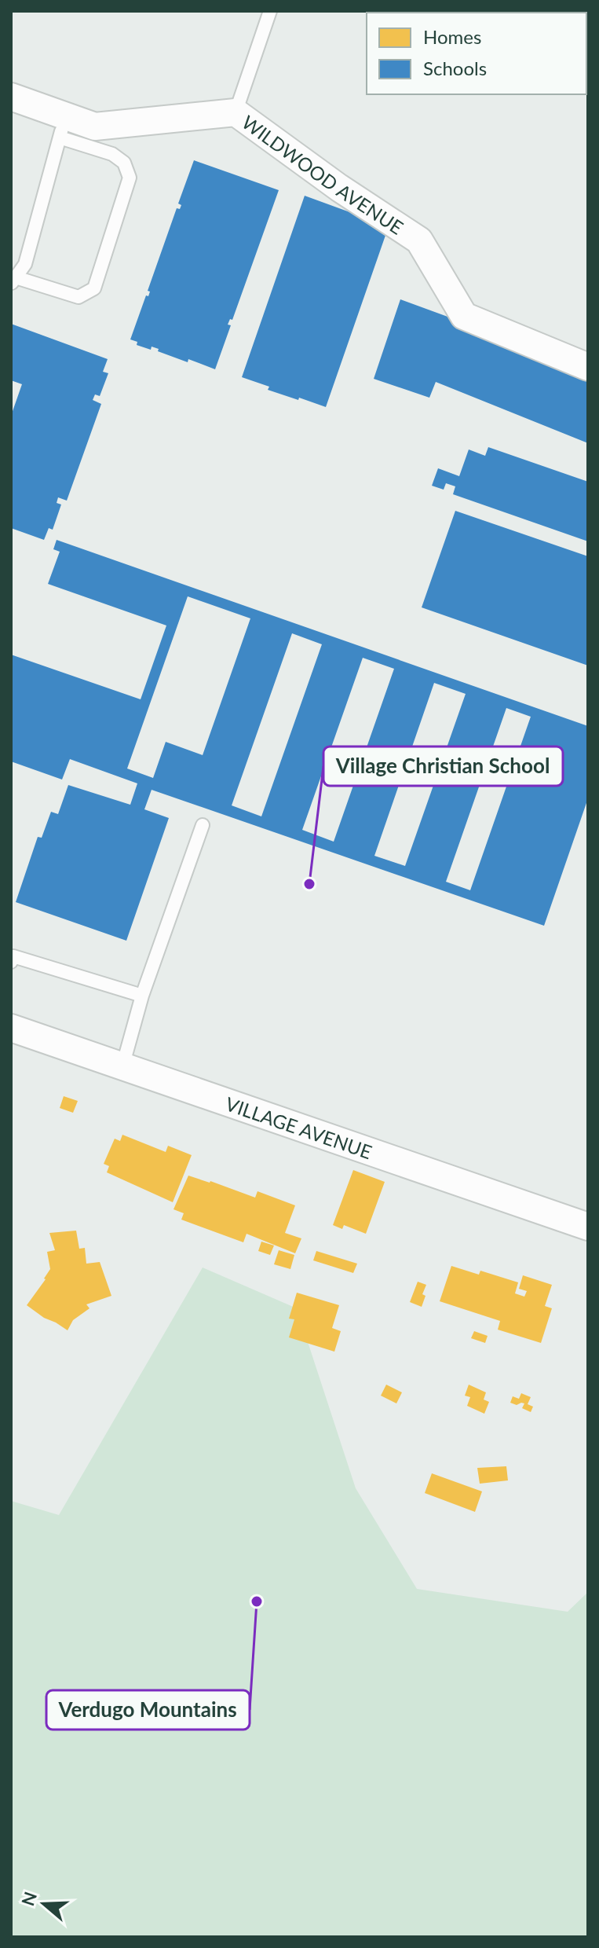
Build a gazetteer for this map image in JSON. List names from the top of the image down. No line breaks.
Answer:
{"streets":{"street":["WILDWOOD AVENUE","VILLAGE AVENUE"]},"places":["Village Christian School","Verdugo Mountains"],"legend":["Homes","Schools"],"north":"left"}
